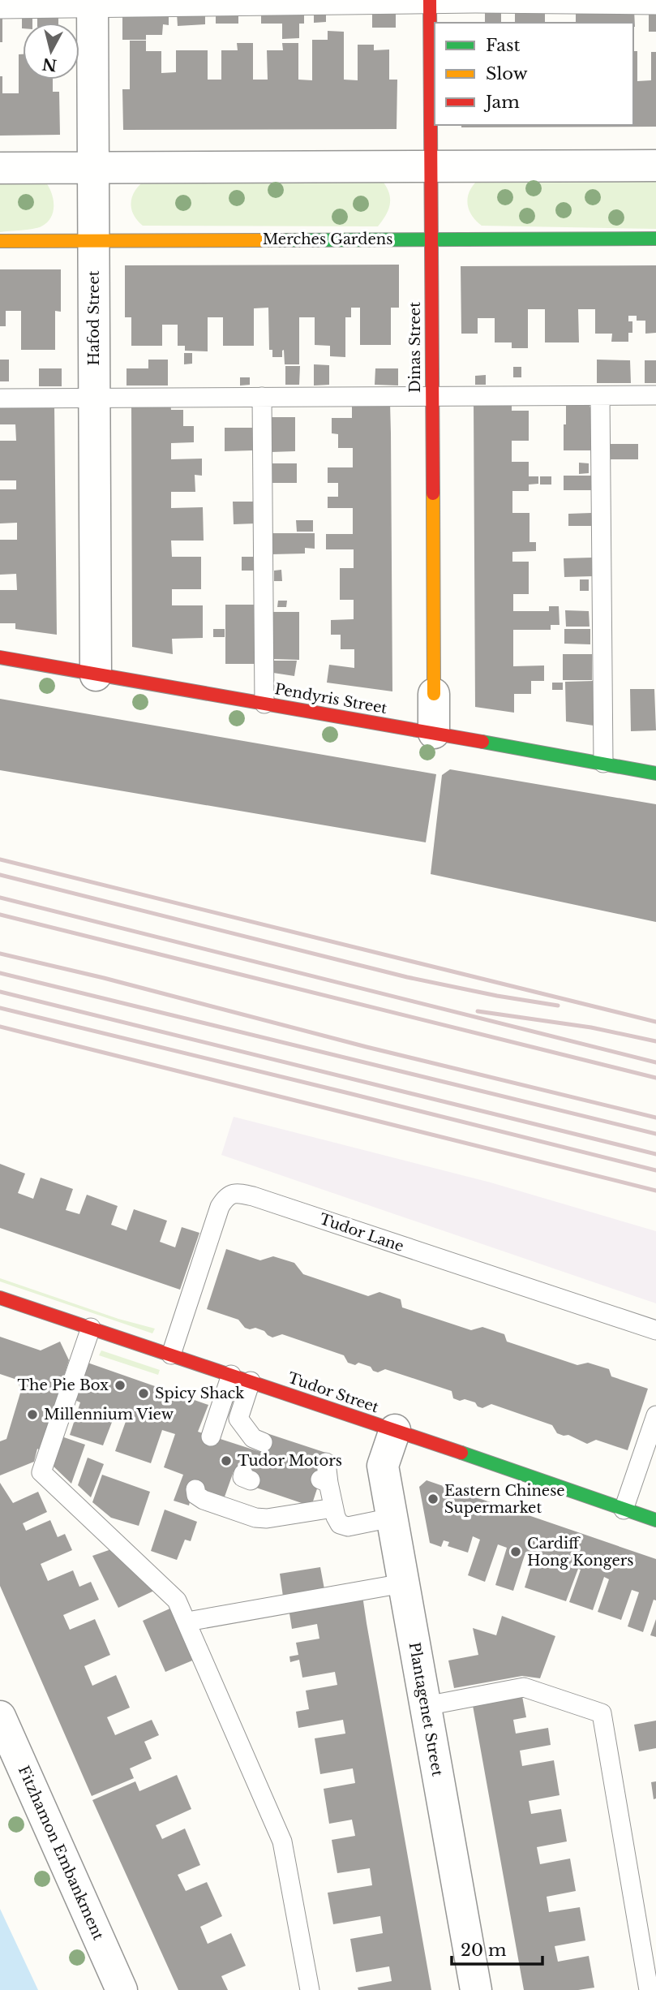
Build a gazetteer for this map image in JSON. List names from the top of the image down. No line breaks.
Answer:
{"streets":{"street":["Merches Gardens","Hafod Street","Dinas Street","Pendyris Street","Tudor Street","Plantagenet Street","Fitzhamon Embankment"],"lane":["Tudor Lane"]},"crossings":[["Merches Gardens","Hafod Street"],["Merches Gardens","Dinas Street"],["Hafod Street","Pendyris Street"],["Tudor Lane","Tudor Street"],["Tudor Street","Plantagenet Street"]],"places":["The Pie Box","Spicy Shack","Millennium View","Tudor Motors","Eastern Chinese Supermarket","Cardiff Hong Kongers"],"legend":["Fast","Slow","Jam"],"scale_bar":"20 m","north":"bottom"}
